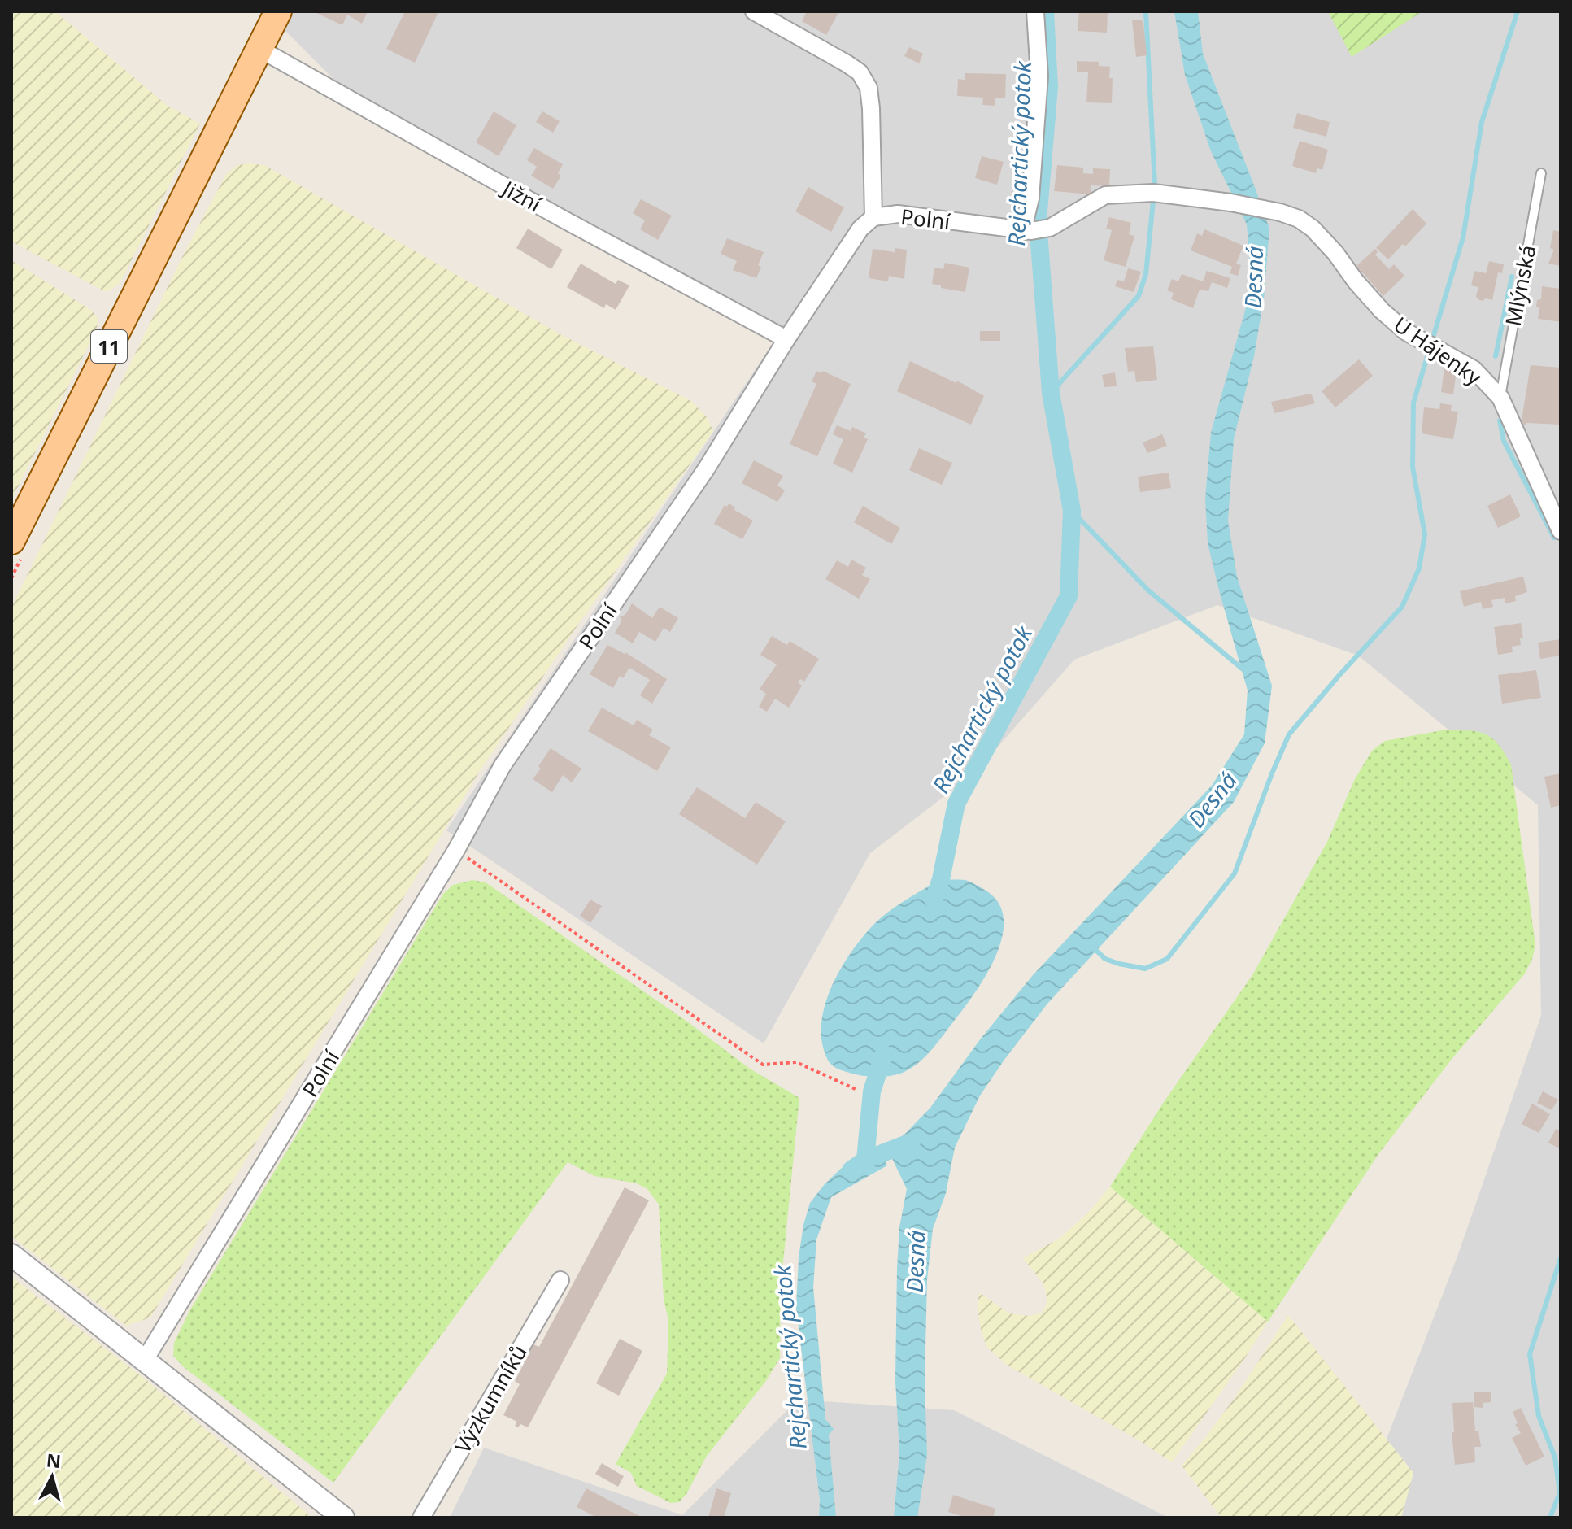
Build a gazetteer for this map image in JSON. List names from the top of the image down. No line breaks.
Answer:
{"streets":{"main road":["11"],"street":["Jižní","Polní","U Hájenky","Výzkumníků"],"lane":["Mlýnská"]},"crossings":[["Jižní","Polní"],["Jižní","11"],["Polní","U Hájenky"],["Mlýnská","U Hájenky"]],"water":["Rejchartický potok","Desná"],"north":"top"}
